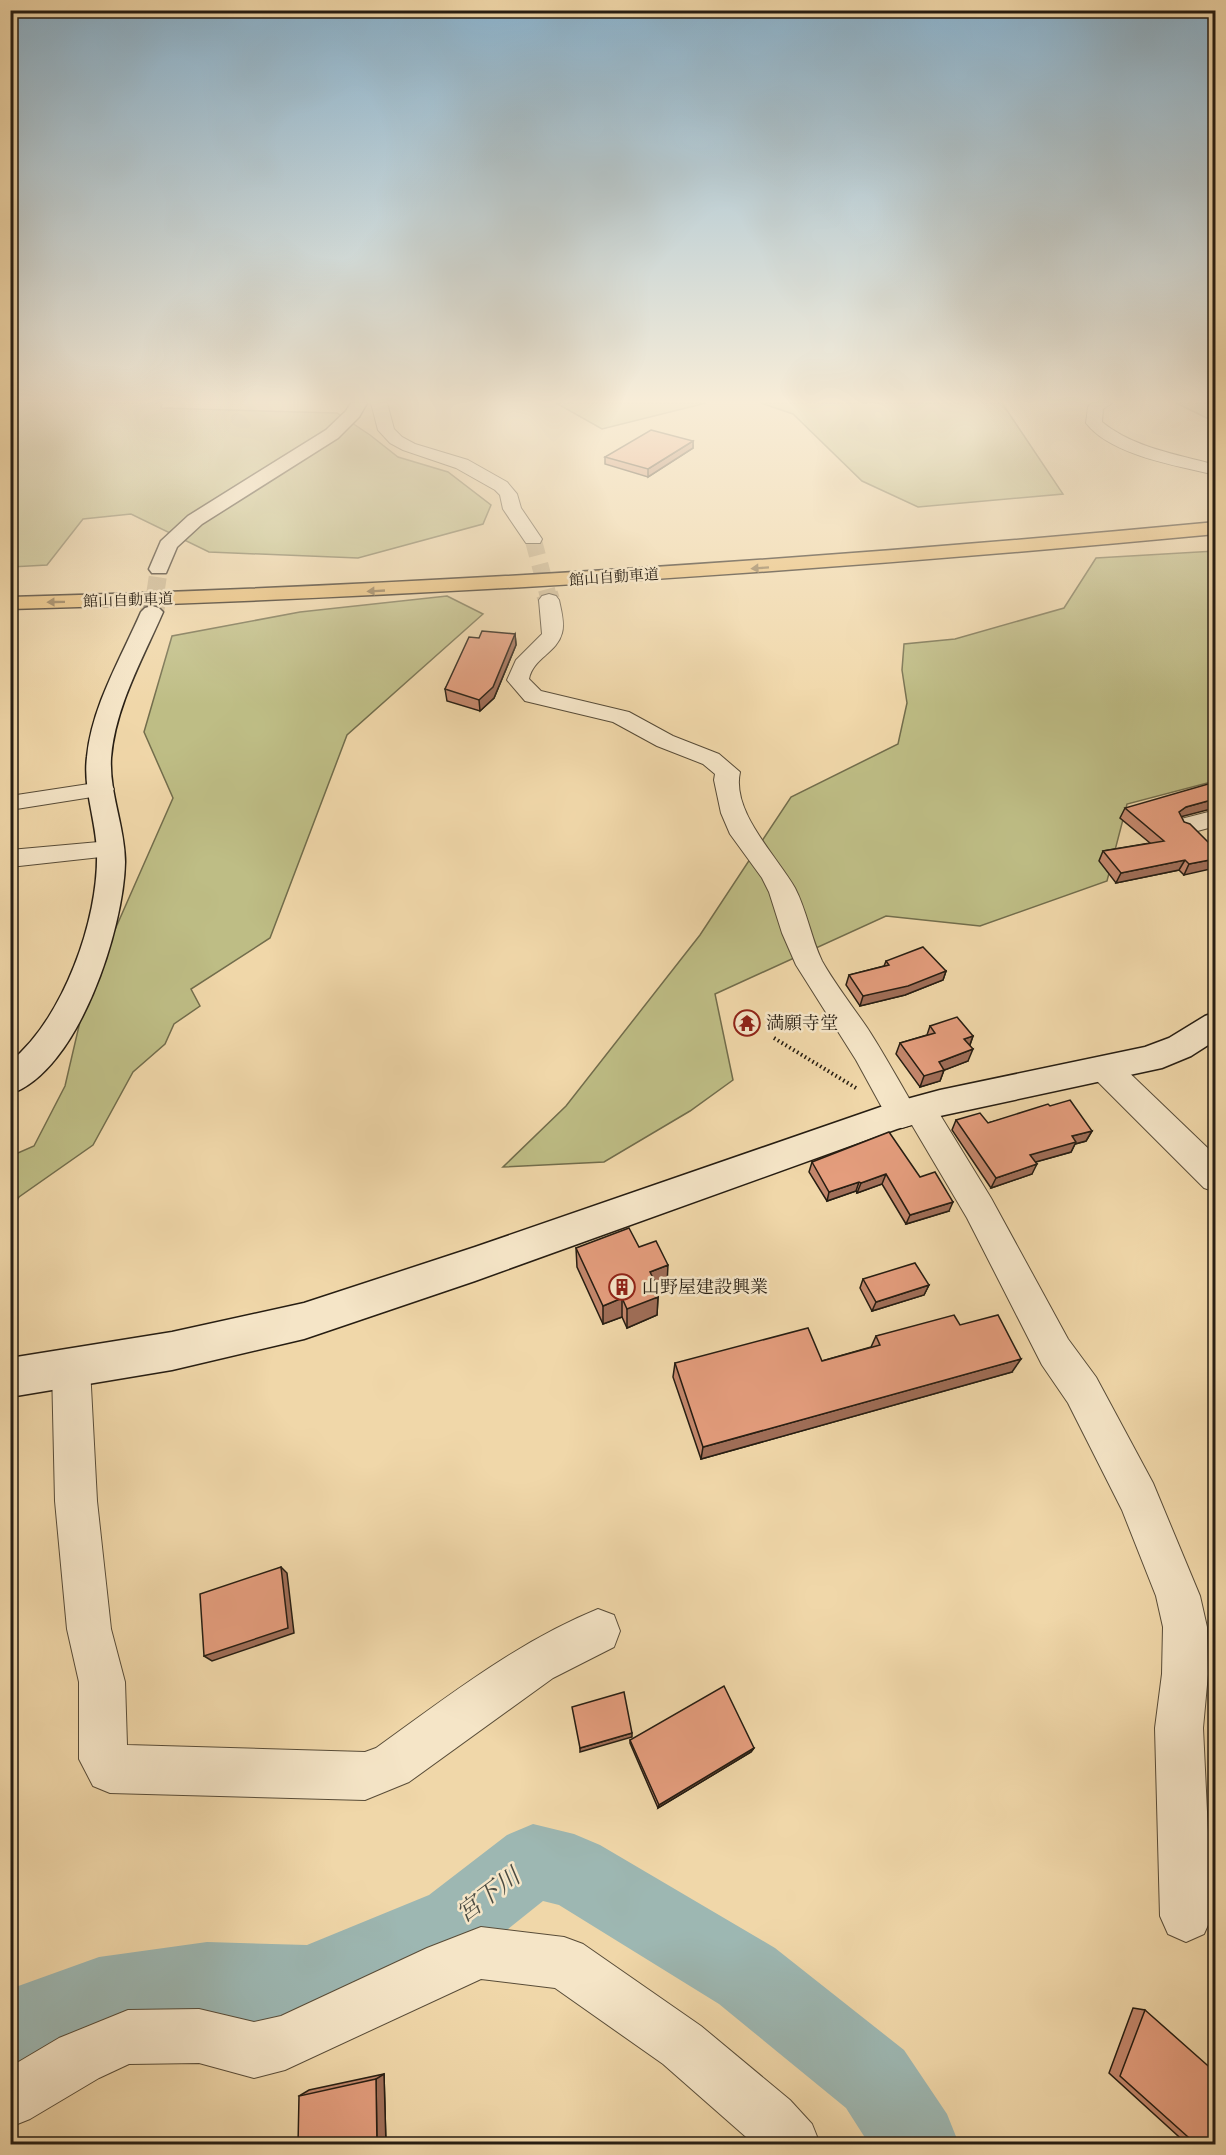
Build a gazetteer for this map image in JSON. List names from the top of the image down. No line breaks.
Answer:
{"streets":{"highway":["館山自動車道"]},"water":["宮下川"],"places":{"temple":["満願寺堂"],"building":["山野屋建設興業"]}}
